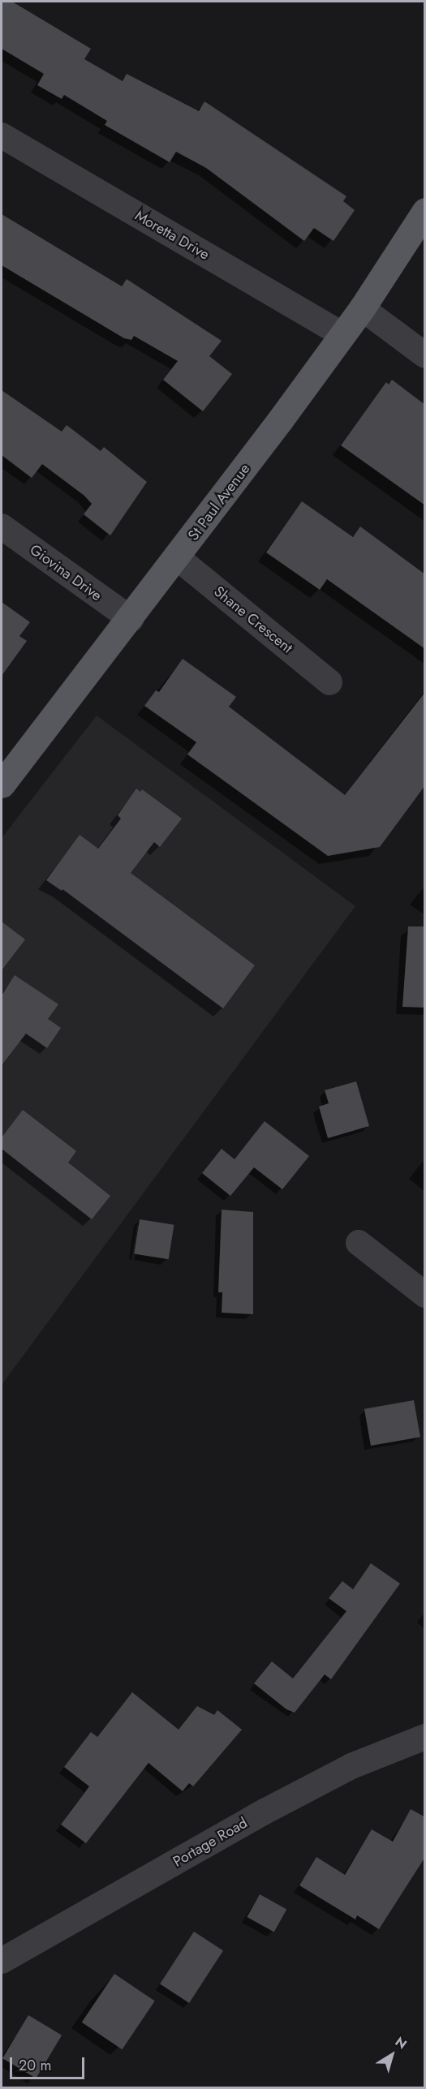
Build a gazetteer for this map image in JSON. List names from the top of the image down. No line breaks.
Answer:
{"streets":{"main road":["St Paul Avenue"],"street":["Moretta Drive","Giovina Drive","Shane Crescent","Portage Road"]},"crossings":[["Moretta Drive","St Paul Avenue"],["St Paul Avenue","Giovina Drive"],["St Paul Avenue","Shane Crescent"]],"scale_bar":"20 m","north":"top right"}
